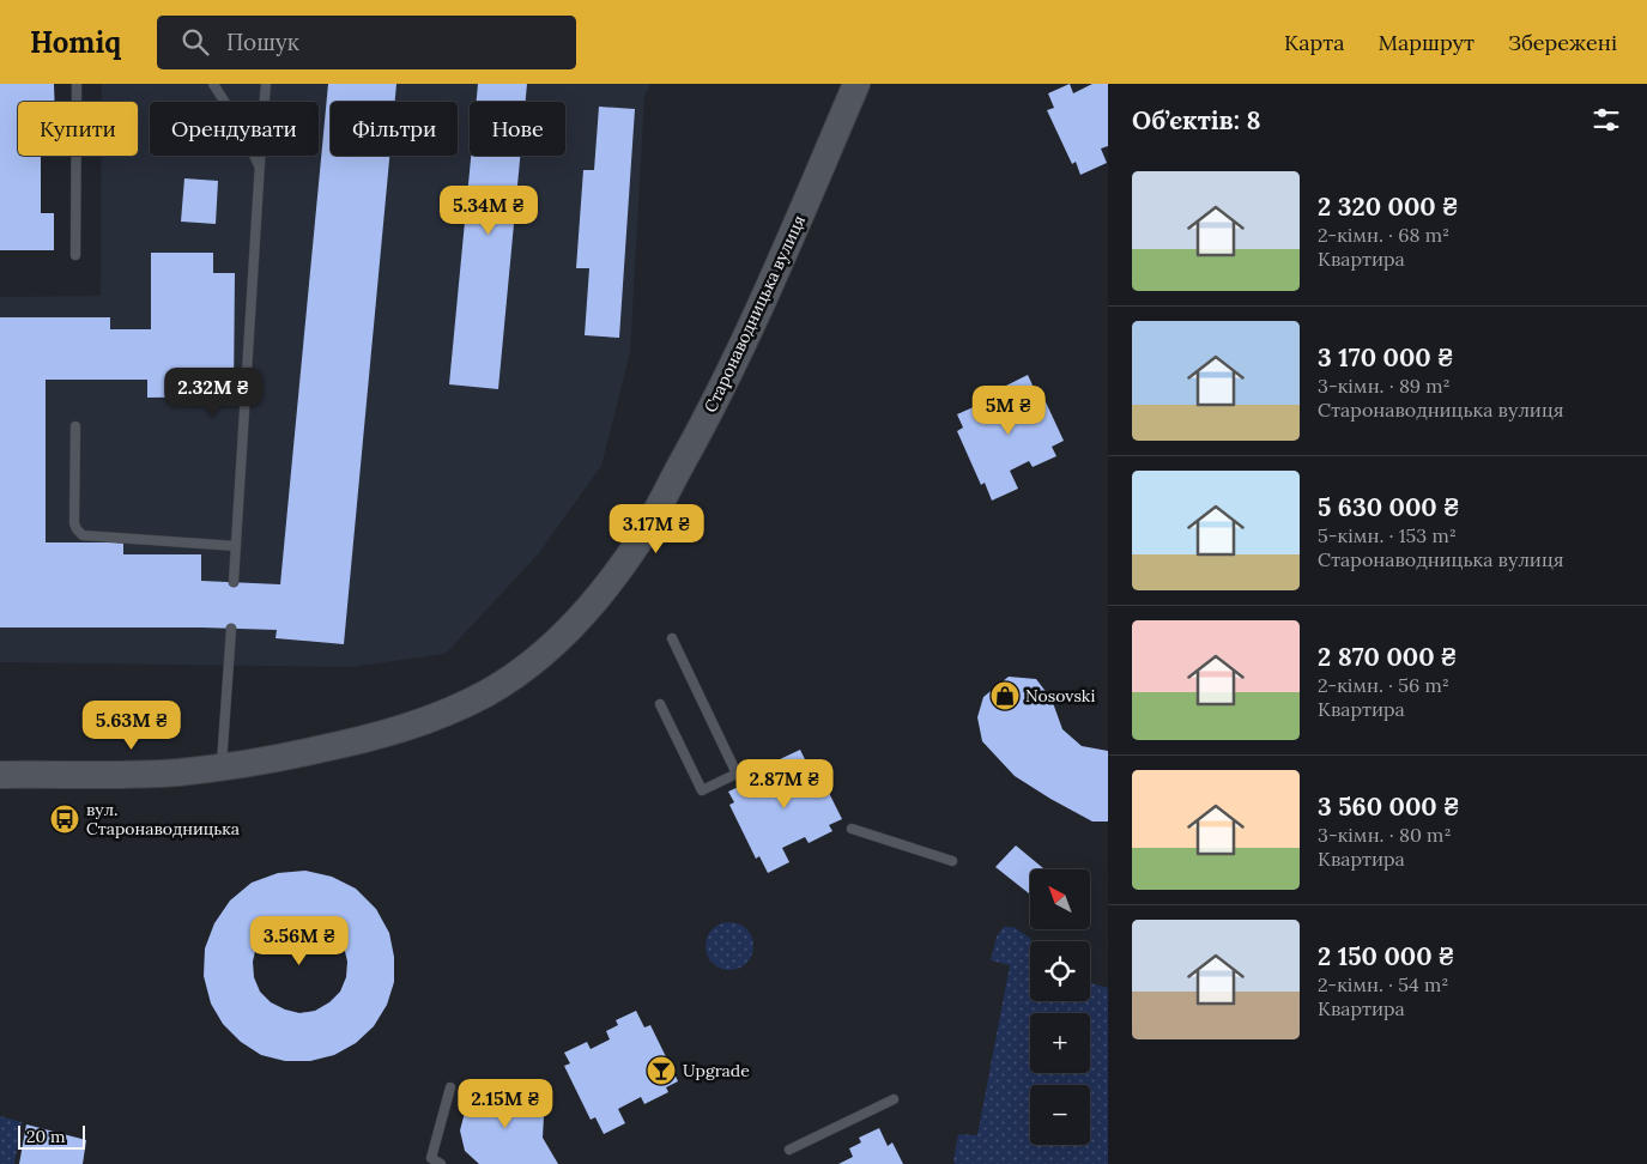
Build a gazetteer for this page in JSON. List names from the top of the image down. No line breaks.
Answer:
{"streets":{"main road":["Старонаводницька вулиця"]},"places":{"shop":["Nosovski"],"bus stop":["вул. Старонаводницька"],"bar":["Upgrade"]},"scale_bar":"20 m","north":"top left","page":{"header":"Homiq","search":"Пошук","nav":["Карта","Маршрут","Збережені"],"heading":"Об’єктів: 8","chip":["Купити","Орендувати","Фільтри","Нове"],"list":[{"name":"2 320 000 ₴","note":"2-кімн. · 68 m² · Квартира"},{"name":"3 170 000 ₴","note":"3-кімн. · 89 m² · Старонаводницька вулиця"},{"name":"5 630 000 ₴","note":"5-кімн. · 153 m² · Старонаводницька вулиця"},{"name":"2 870 000 ₴","note":"2-кімн. · 56 m² · Квартира"},{"name":"3 560 000 ₴","note":"3-кімн. · 80 m² · Квартира"},{"name":"2 150 000 ₴","note":"2-кімн. · 54 m² · Квартира"}],"price":["5.34M ₴","2.32M ₴","5M ₴","3.17M ₴","5.63M ₴","2.87M ₴","3.56M ₴","2.15M ₴"],"map_buttons":["+","−"],"scale":"20 m"}}
